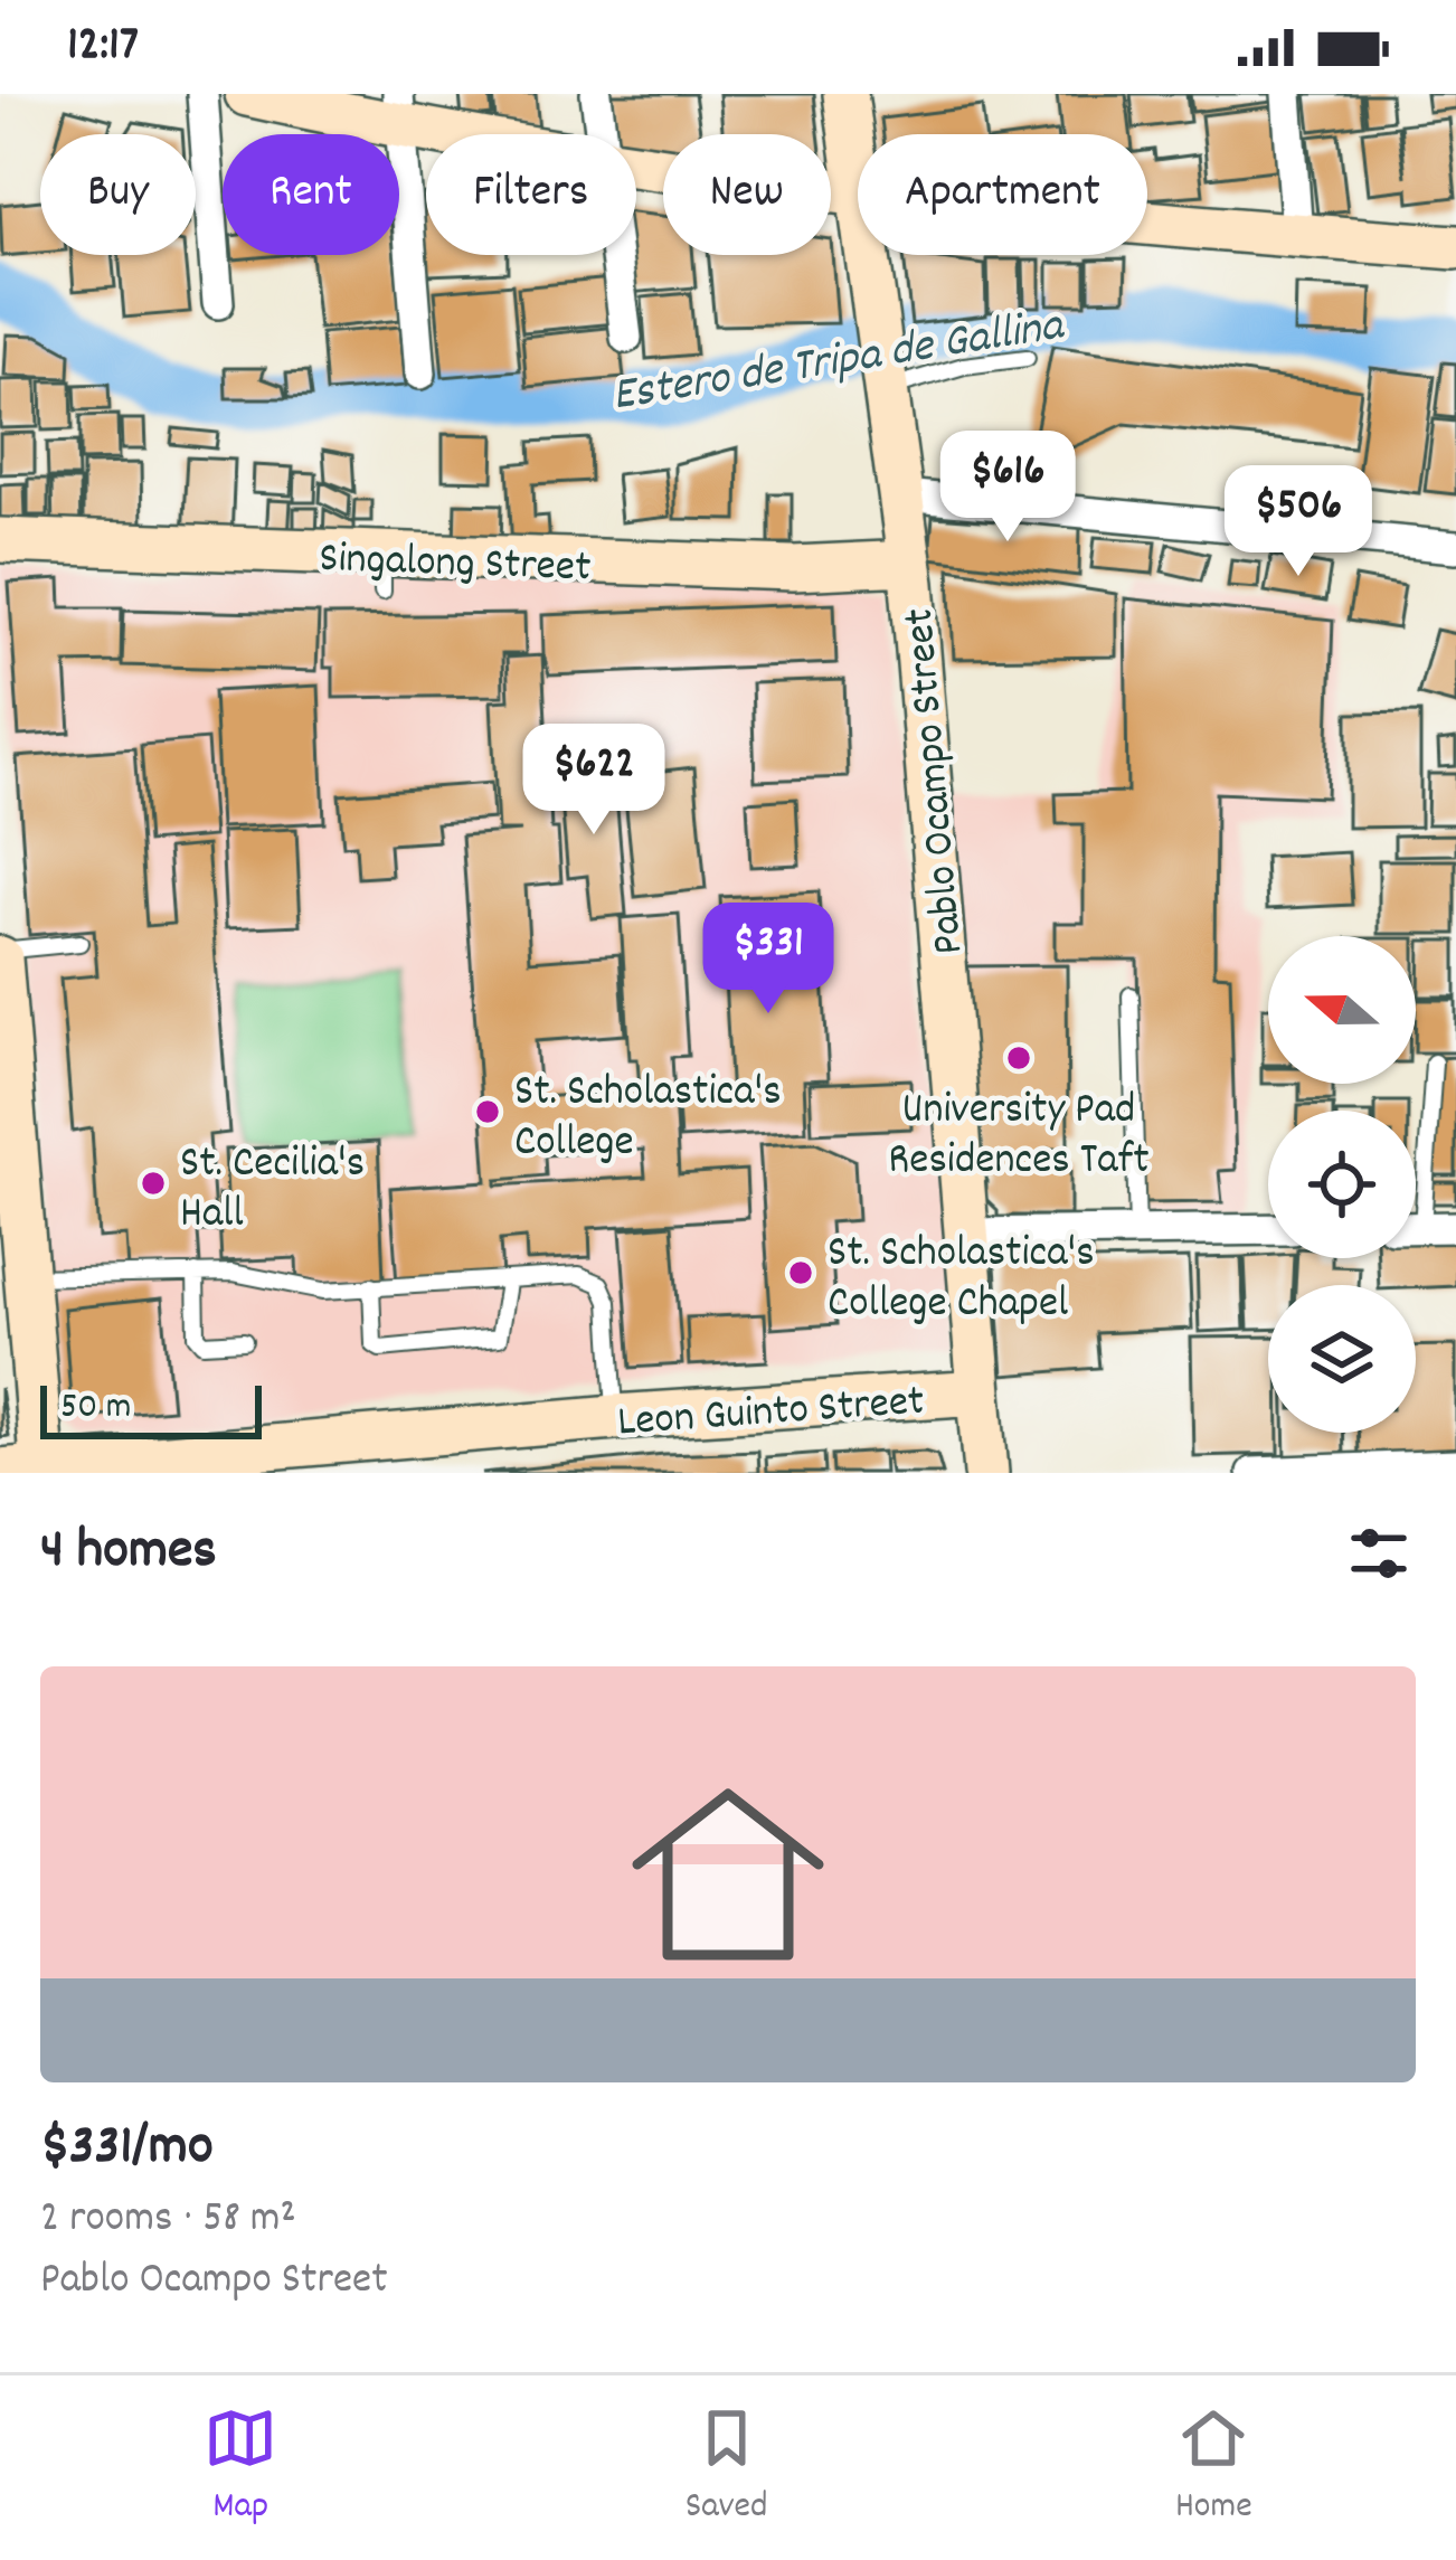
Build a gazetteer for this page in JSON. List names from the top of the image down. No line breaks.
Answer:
{"streets":{"main road":["Singalong Street","Pablo Ocampo Street","Leon Guinto Street"]},"crossings":[["Singalong Street","Pablo Ocampo Street"],["Pablo Ocampo Street","Leon Guinto Street"]],"water":["Estero de Tripa de Gallina"],"places":["University Pad Residences Taft","St. Scholastica's College","St. Cecilia's Hall","St. Scholastica's College Chapel"],"scale_bar":"50 m","north":"left","page":{"status":"12:17","chip":["Buy","Rent","Filters","New","Apartment"],"price":["$616","$506","$622","$331"],"scale":"50 m","heading":"4 homes","list":[{"name":"$331/mo","note":"2 rooms · 58 m² · Pablo Ocampo Street"}],"tabs":["Map","Saved","Home"]}}
